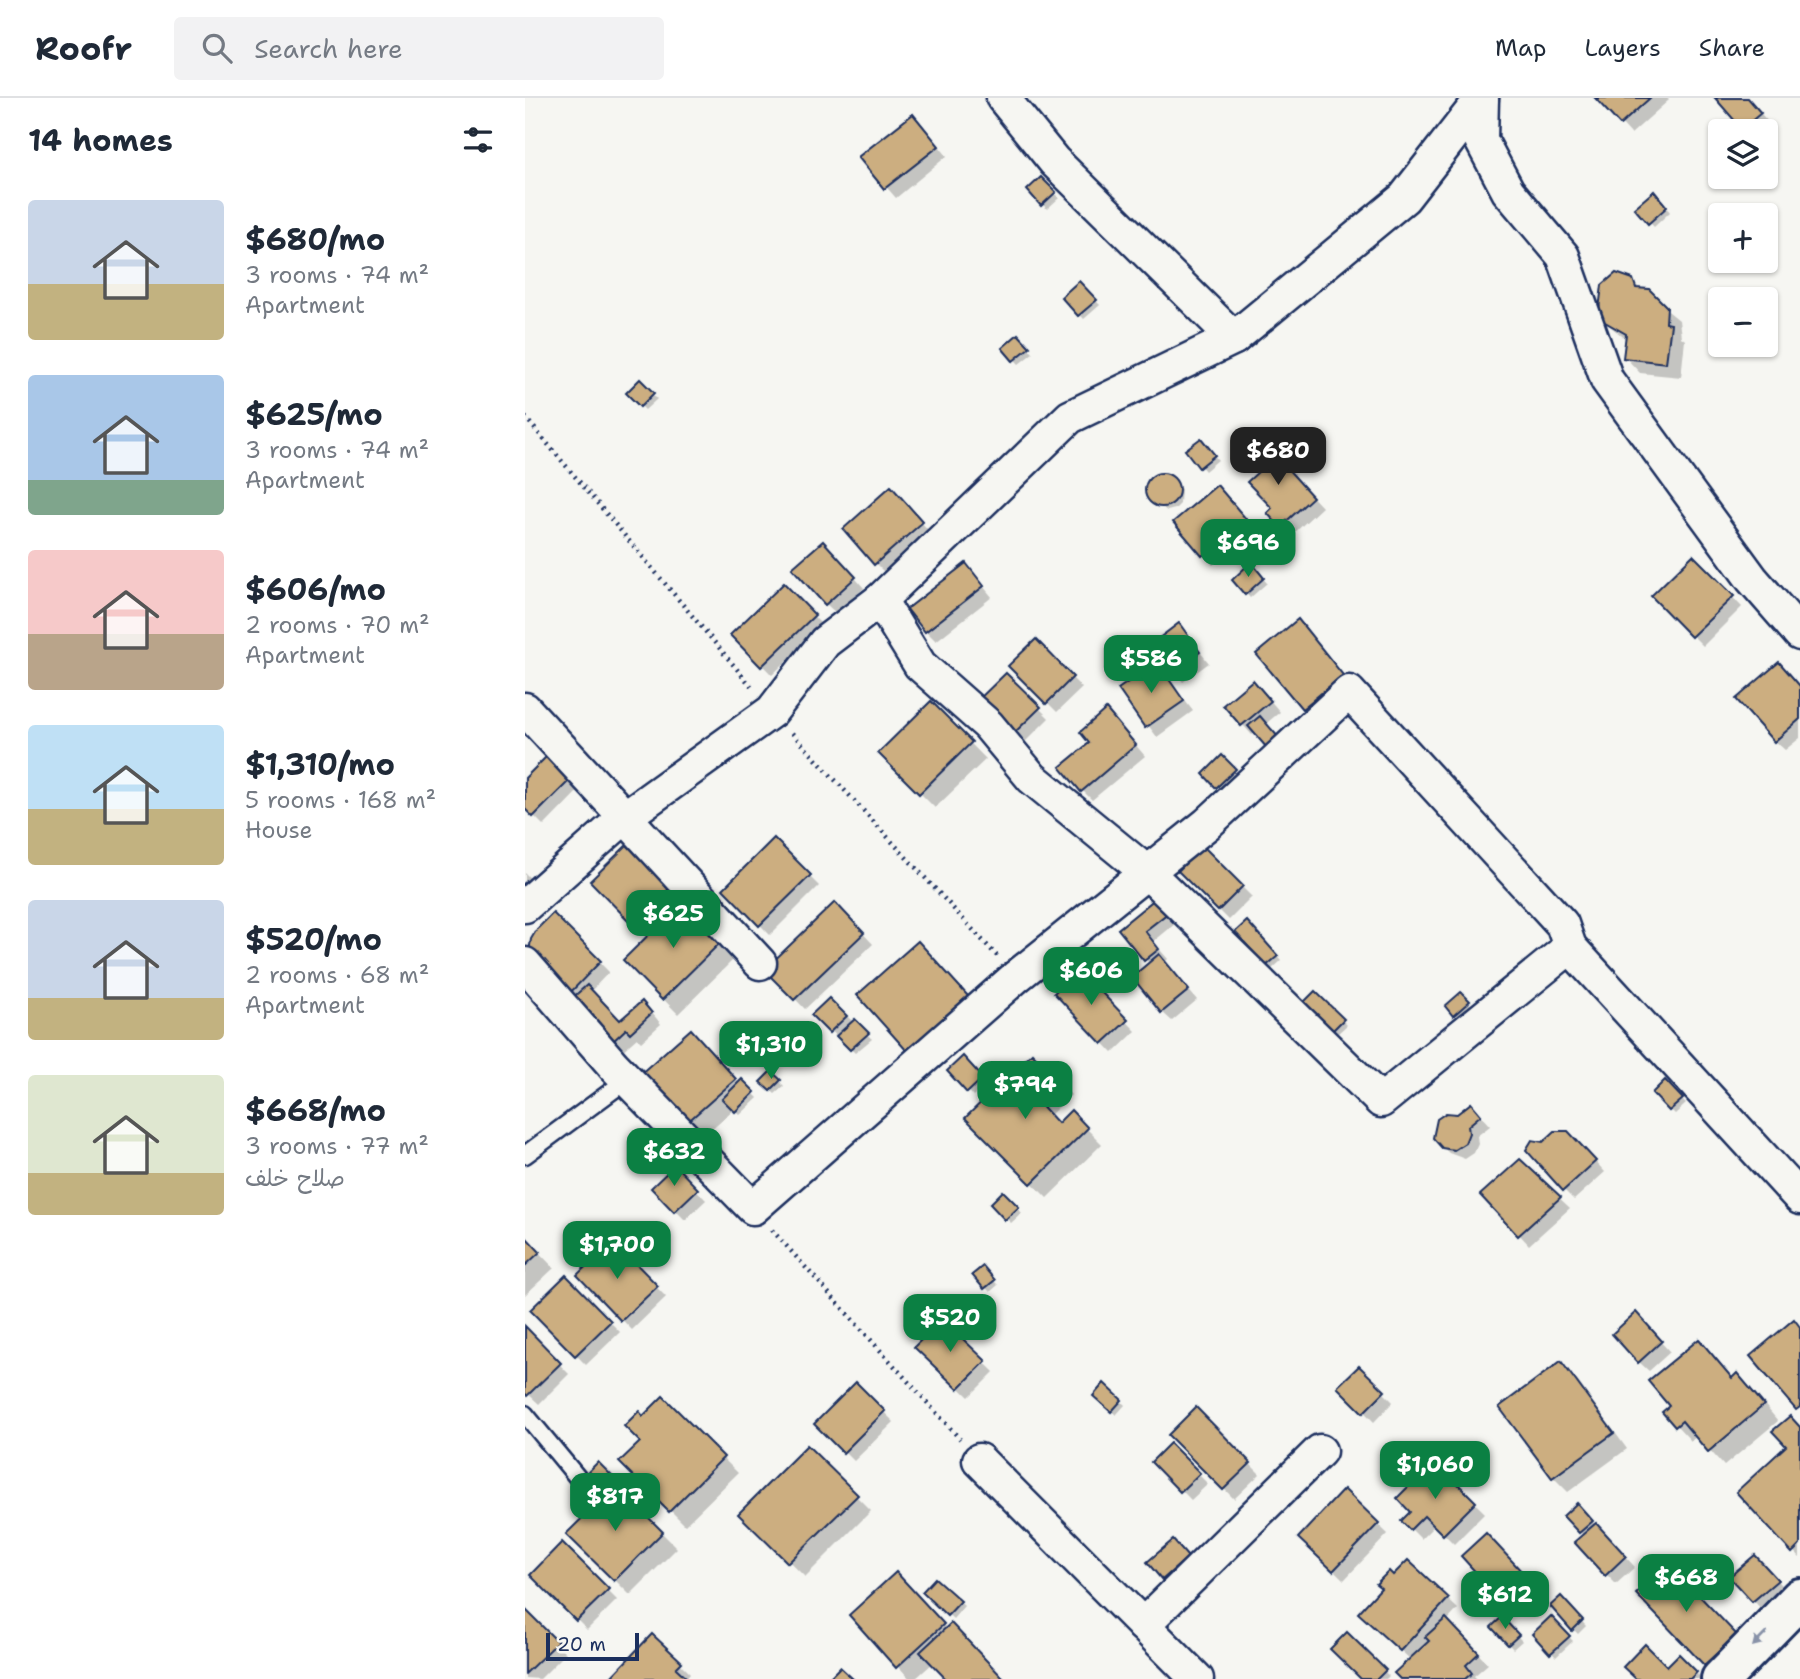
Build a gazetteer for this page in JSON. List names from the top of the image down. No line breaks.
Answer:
{"scale_bar":"20 m","page":{"header":"Roofr","search":"Search here","nav":["Map","Layers","Share"],"heading":"14 homes","map_buttons":["+","−"],"list":[{"name":"$680/mo","note":"3 rooms · 74 m² · Apartment"},{"name":"$625/mo","note":"3 rooms · 74 m² · Apartment"},{"name":"$606/mo","note":"2 rooms · 70 m² · Apartment"},{"name":"$1,310/mo","note":"5 rooms · 168 m² · House"},{"name":"$520/mo","note":"2 rooms · 68 m² · Apartment"},{"name":"$668/mo","note":"3 rooms · 77 m² · صلاح خلف"}],"price":["$680","$696","$586","$625","$606","$1,310","$794","$632","$1,700","$520","$1,060","$817","$668","$612"],"scale":"20 m"}}
